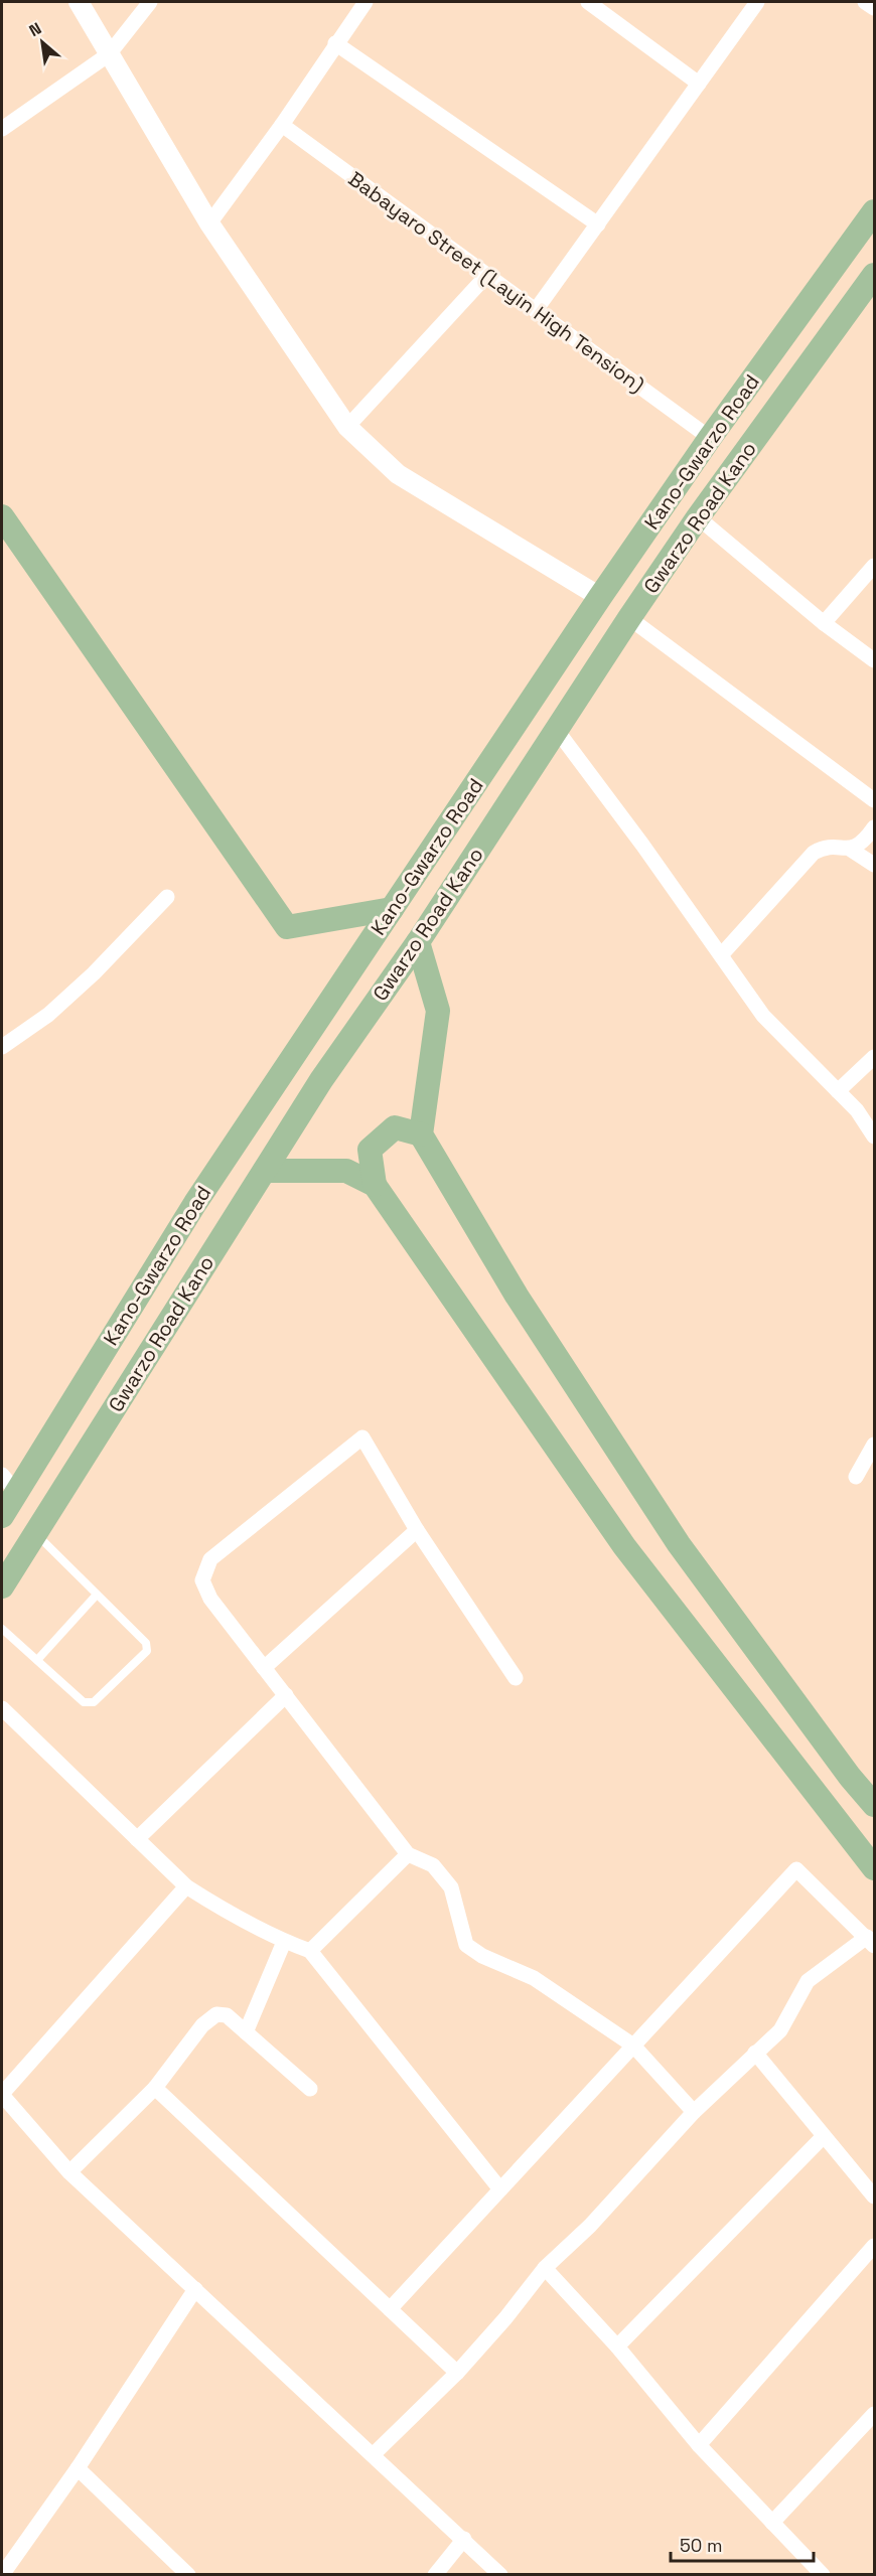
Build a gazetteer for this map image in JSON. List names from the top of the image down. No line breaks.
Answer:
{"streets":{"main road":["Kano-Gwarzo Road","Gwarzo Road Kano"],"street":["Babayaro Street (Layin High Tension)"]},"crossings":[["Babayaro Street (Layin High Tension)","Kano-Gwarzo Road"]],"scale_bar":"50 m","north":"top left"}
